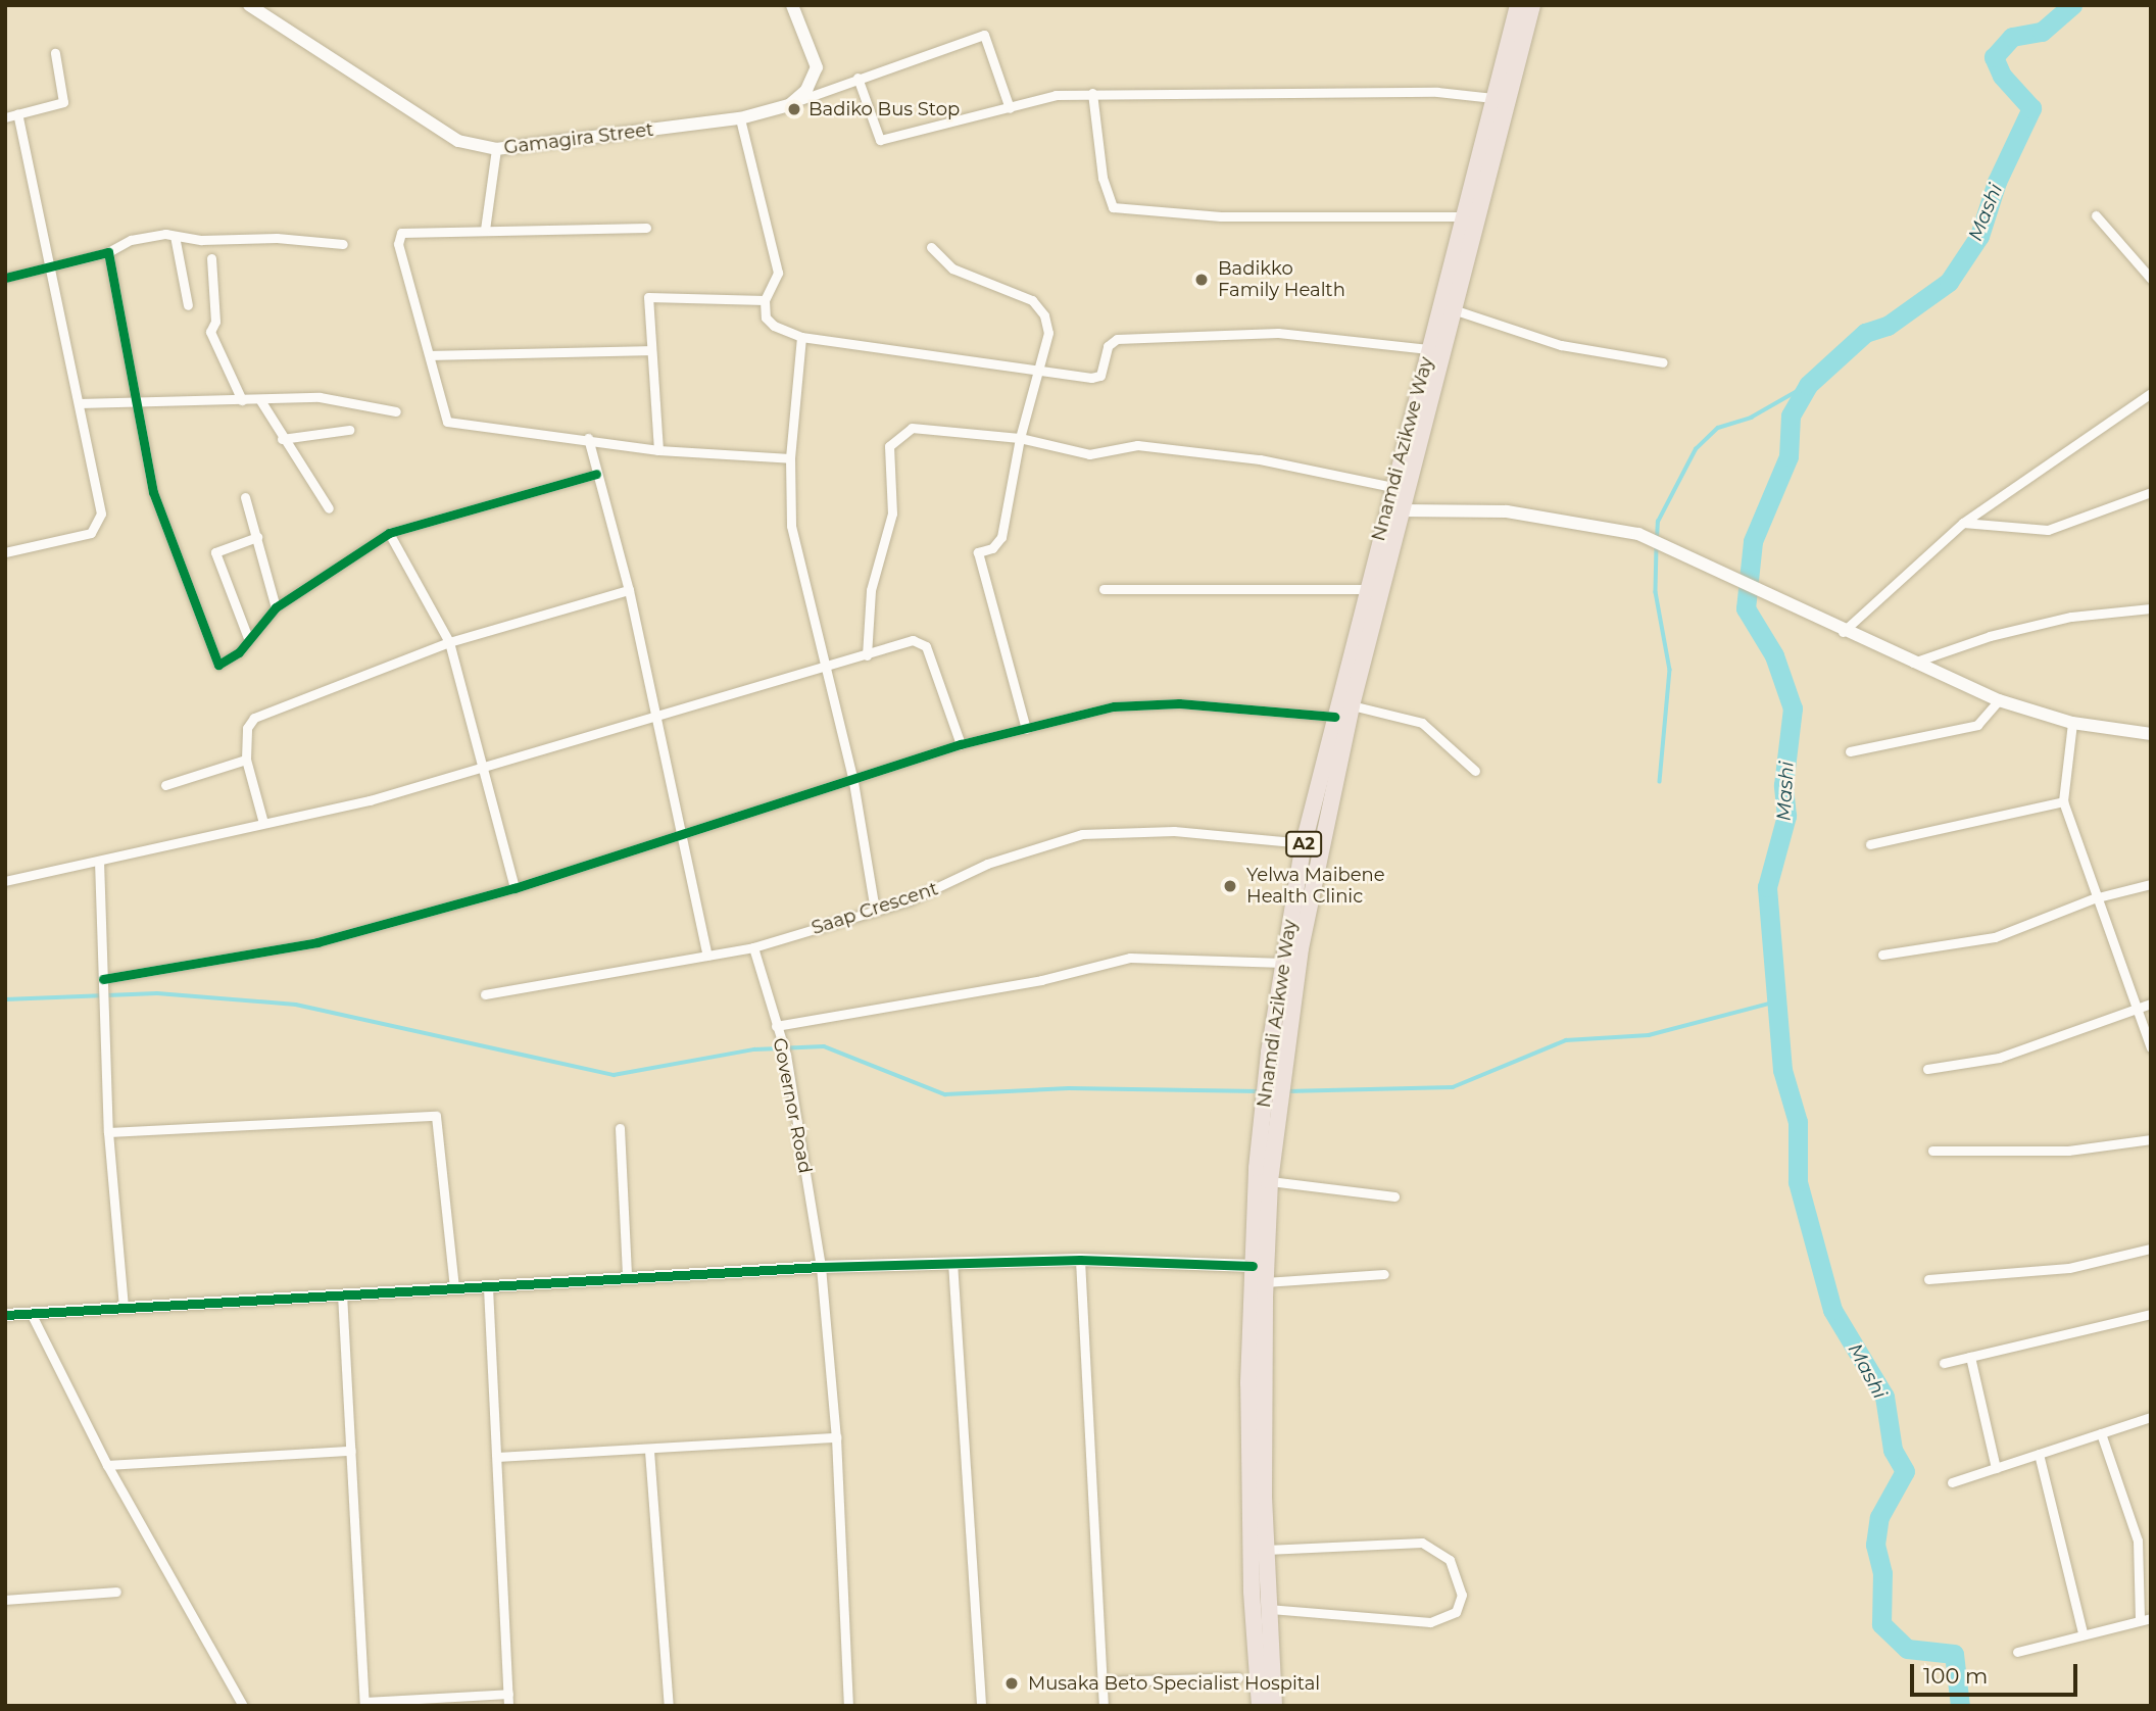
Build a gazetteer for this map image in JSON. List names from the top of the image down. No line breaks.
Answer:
{"streets":{"highway":["Nnamdi Azikwe Way","A2"],"street":["Gamagira Street","Saap Crescent","Governor Road"]},"crossings":[["Nnamdi Azikwe Way","Saap Crescent"],["Saap Crescent","Governor Road"]],"water":["Mashi"],"places":["Badiko Bus Stop","Badikko Family Health","Yelwa Maibene Health Clinic","Musaka Beto Specialist Hospital"],"scale_bar":"100 m"}
